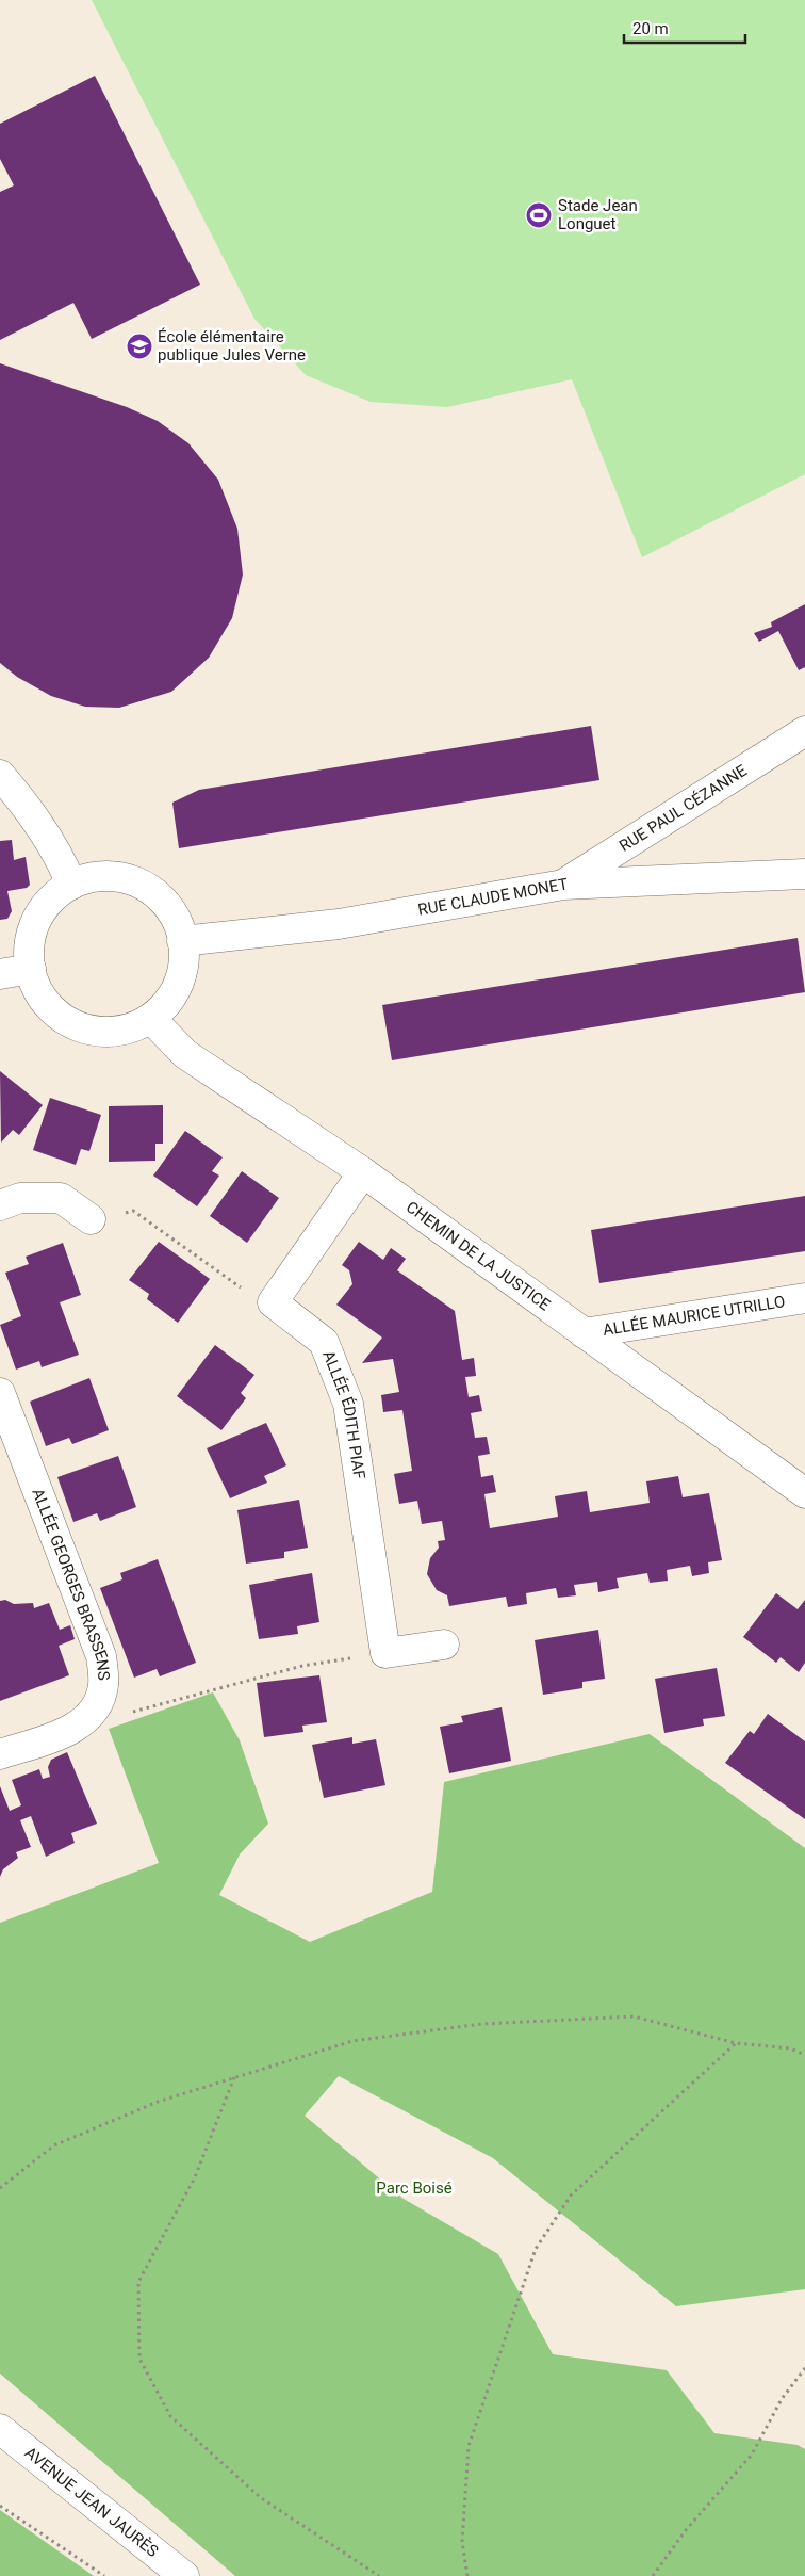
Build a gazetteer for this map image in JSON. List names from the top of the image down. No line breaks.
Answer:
{"streets":{"street":["RUE PAUL CÉZANNE","RUE CLAUDE MONET","CHEMIN DE LA JUSTICE","ALLÉE MAURICE UTRILLO","ALLÉE ÉDITH PIAF","ALLÉE GEORGES BRASSENS","AVENUE JEAN JAURÈS"]},"crossings":[["RUE PAUL CÉZANNE","RUE CLAUDE MONET"],["RUE CLAUDE MONET","CHEMIN DE LA JUSTICE"],["CHEMIN DE LA JUSTICE","ALLÉE MAURICE UTRILLO"]],"parks":["Parc Boisé"],"places":{"sports":["Stade Jean Longuet"],"school or university":["École élémentaire publique Jules Verne"]},"scale_bar":"20 m"}
